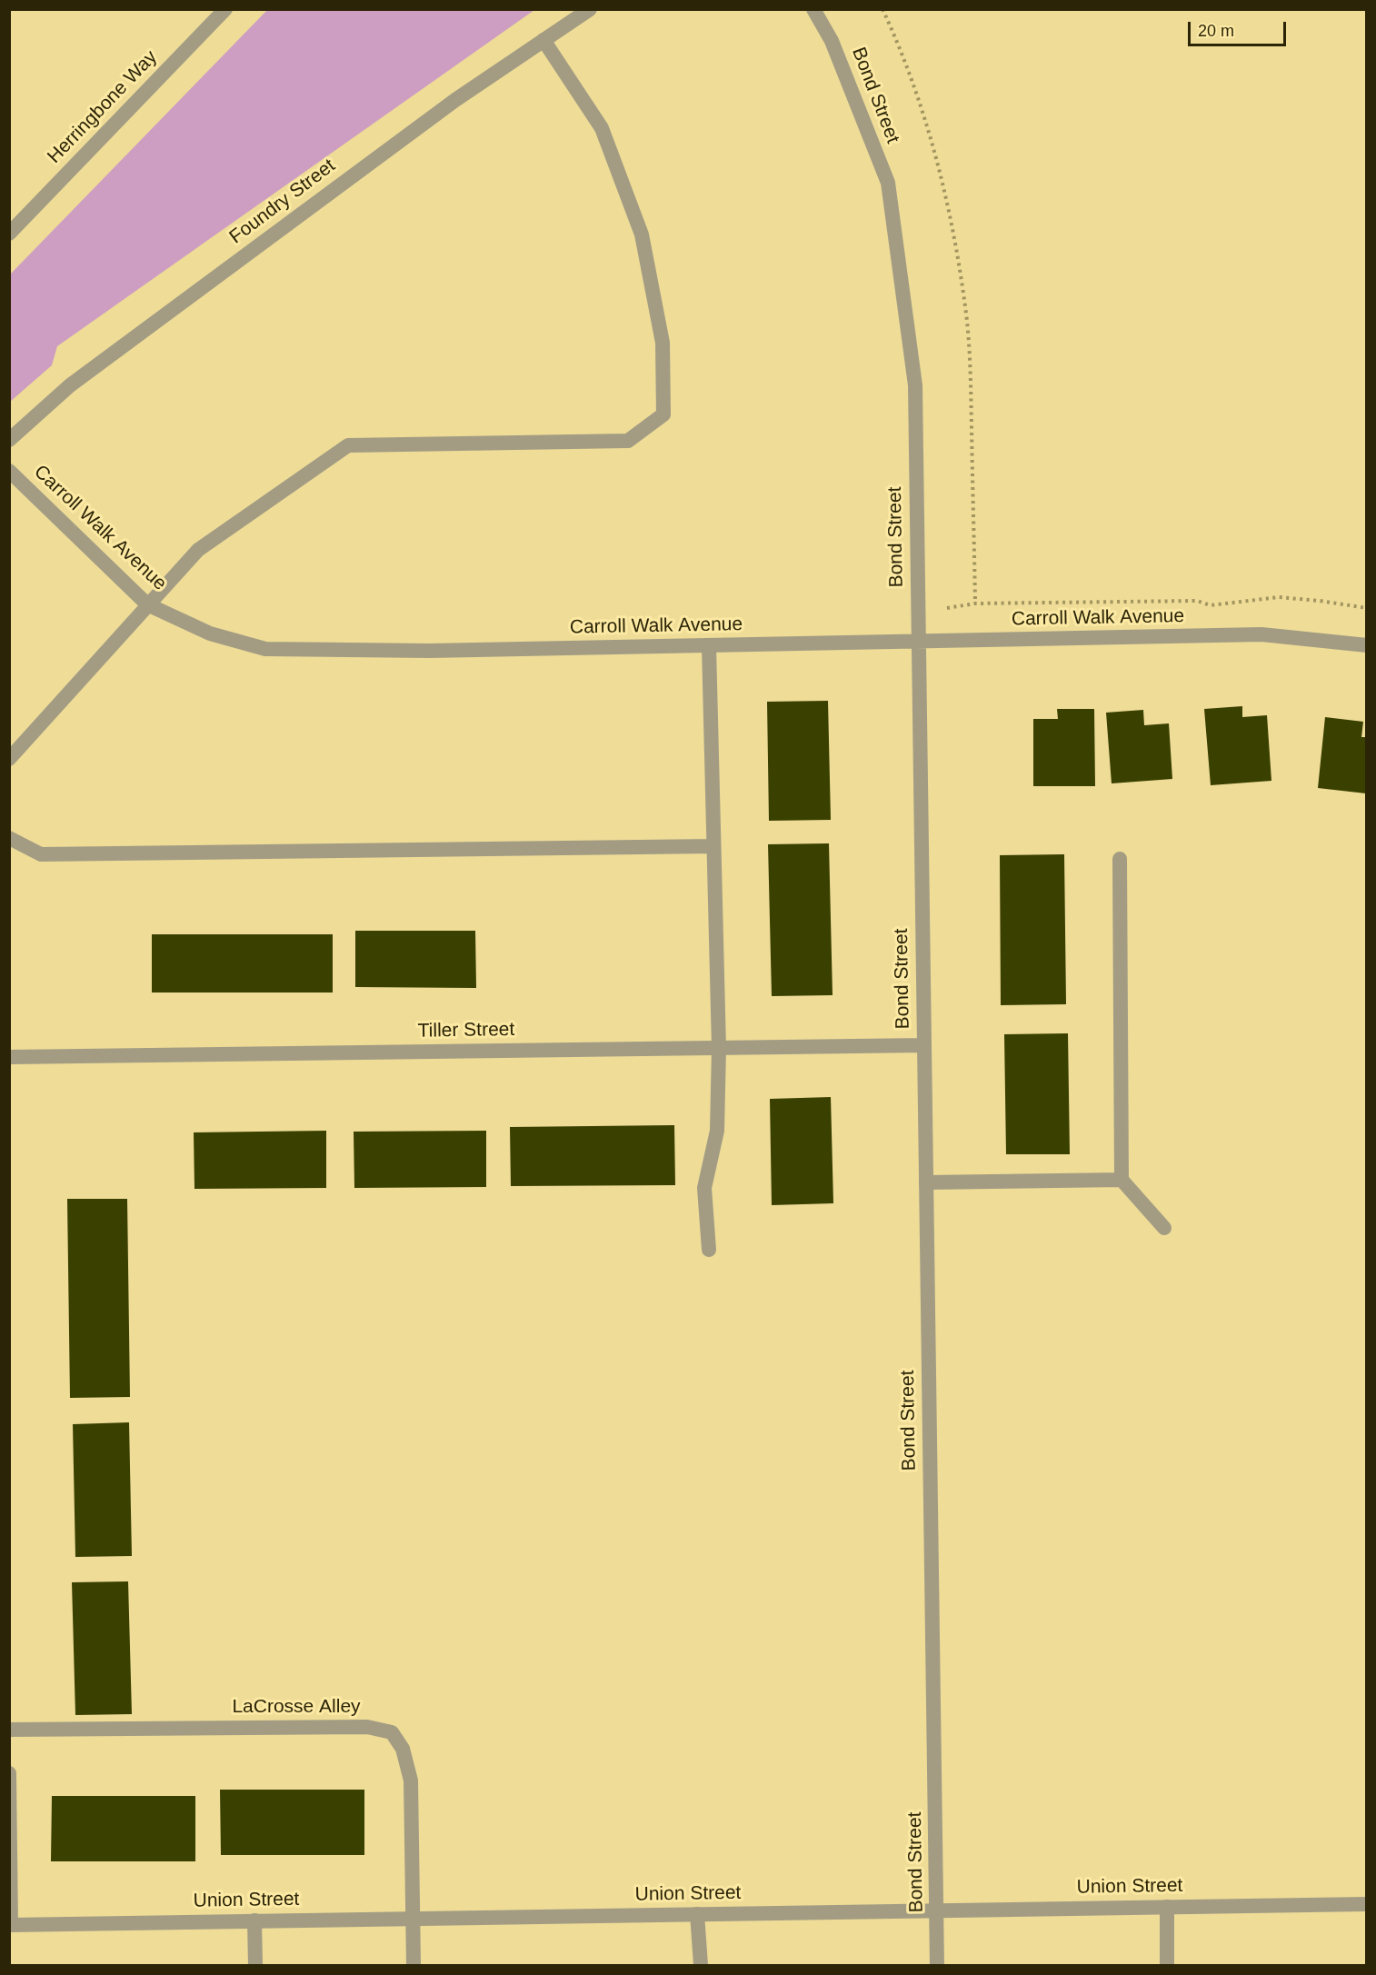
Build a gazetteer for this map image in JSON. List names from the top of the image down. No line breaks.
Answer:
{"streets":{"street":["Bond Street","Herringbone Way","Foundry Street","Carroll Walk Avenue","Tiller Street","LaCrosse Alley","Union Street"]},"crossings":[["Bond Street","Carroll Walk Avenue"],["Bond Street","Tiller Street"],["Bond Street","Union Street"],["LaCrosse Alley","Union Street"]],"scale_bar":"20 m"}
